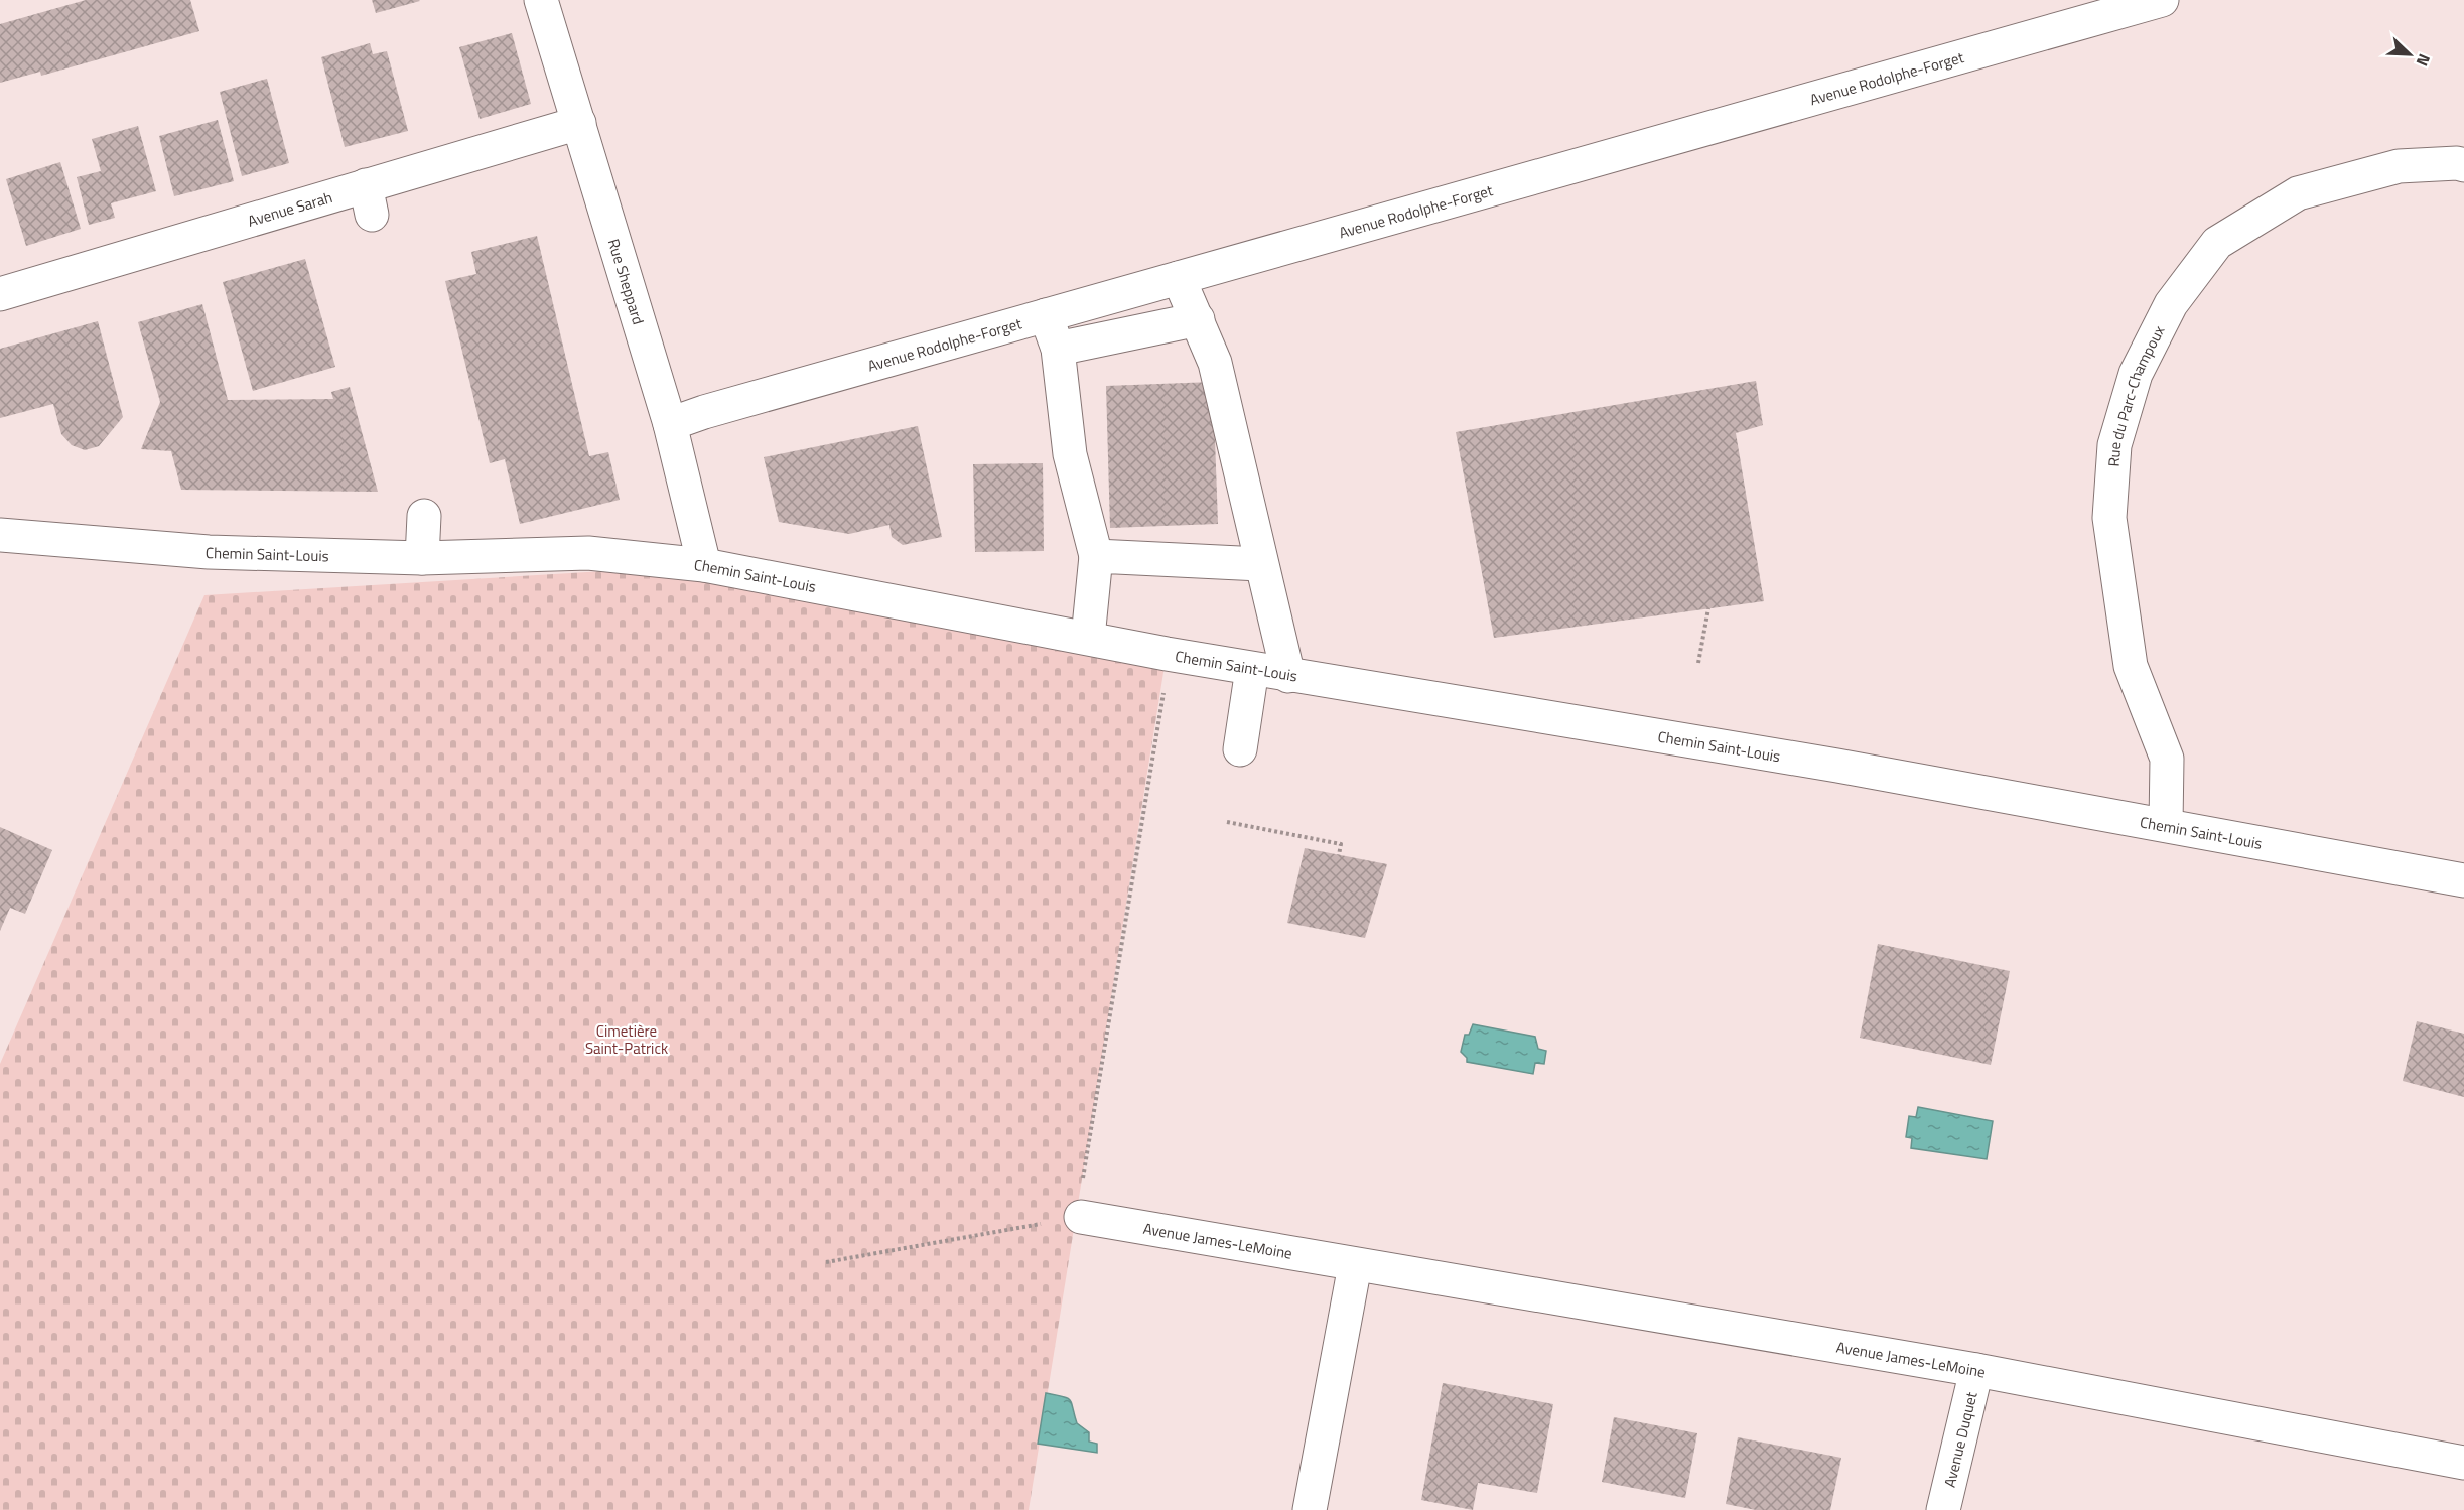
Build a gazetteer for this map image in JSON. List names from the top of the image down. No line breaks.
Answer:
{"streets":{"street":["Avenue Rodolphe-Forget","Avenue Sarah","Rue Sheppard","Rue du Parc-Champoux","Chemin Saint-Louis","Avenue James-LeMoine","Avenue Duquet"]},"crossings":[["Avenue Rodolphe-Forget","Rue Sheppard"],["Avenue Sarah","Rue Sheppard"],["Rue Sheppard","Chemin Saint-Louis"],["Rue du Parc-Champoux","Chemin Saint-Louis"],["Avenue James-LeMoine","Avenue Duquet"]],"parks":["Cimetière Saint-Patrick"],"north":"bottom right"}
